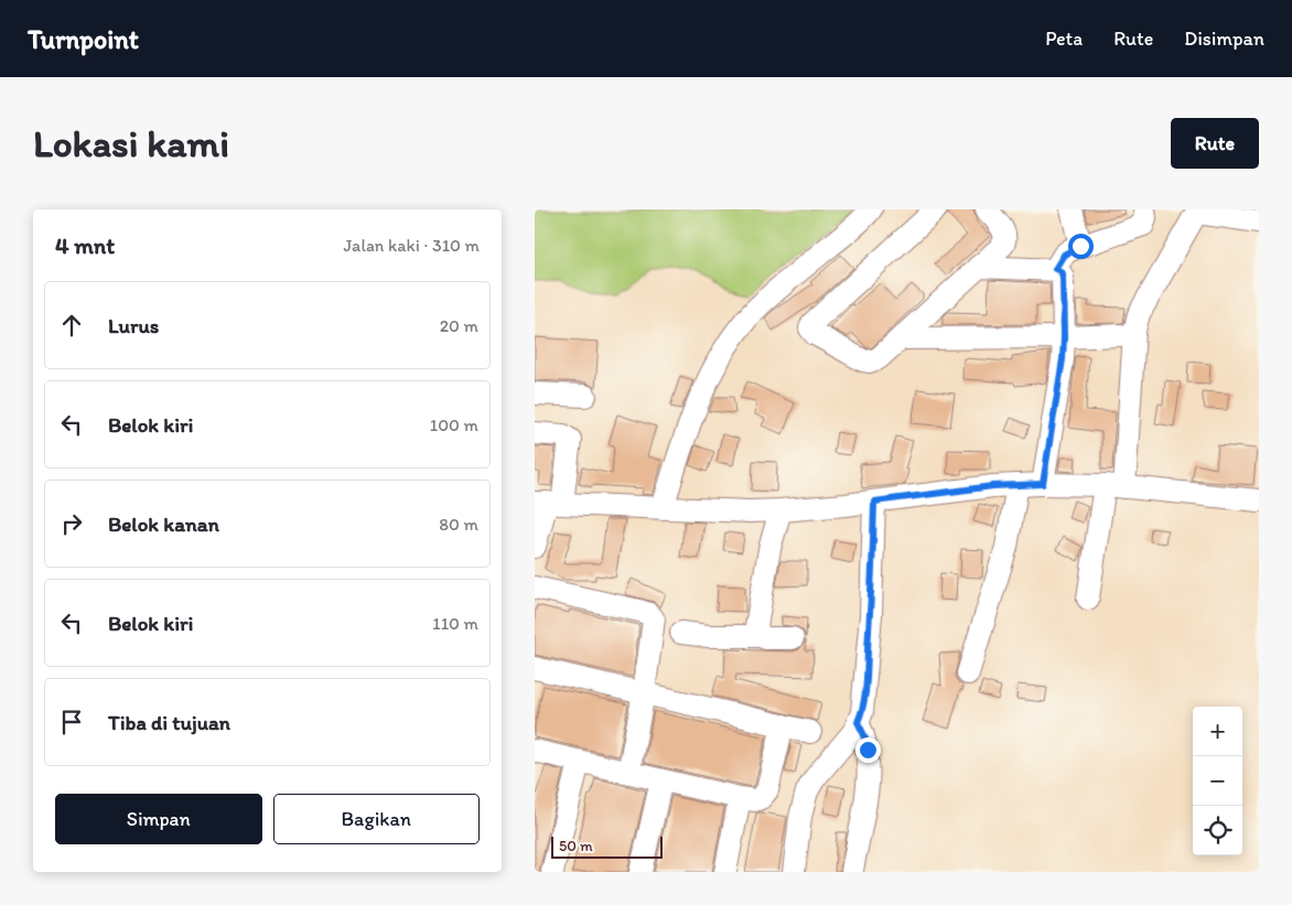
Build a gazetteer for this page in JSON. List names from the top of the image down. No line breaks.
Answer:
{"scale_bar":"50 m","page":{"header":"Turnpoint","nav":["Peta","Rute","Disimpan"],"buttons":["Rute",["Simpan","Bagikan"]],"title":"Lokasi kami","heading":["4 mnt","Jalan kaki · 310 m"],"list":[["Lurus","20 m"],["Belok kiri","100 m"],["Belok kanan","80 m"],["Belok kiri","110 m"],"Tiba di tujuan"],"map_buttons":["+","−"],"scale":"50 m"}}
